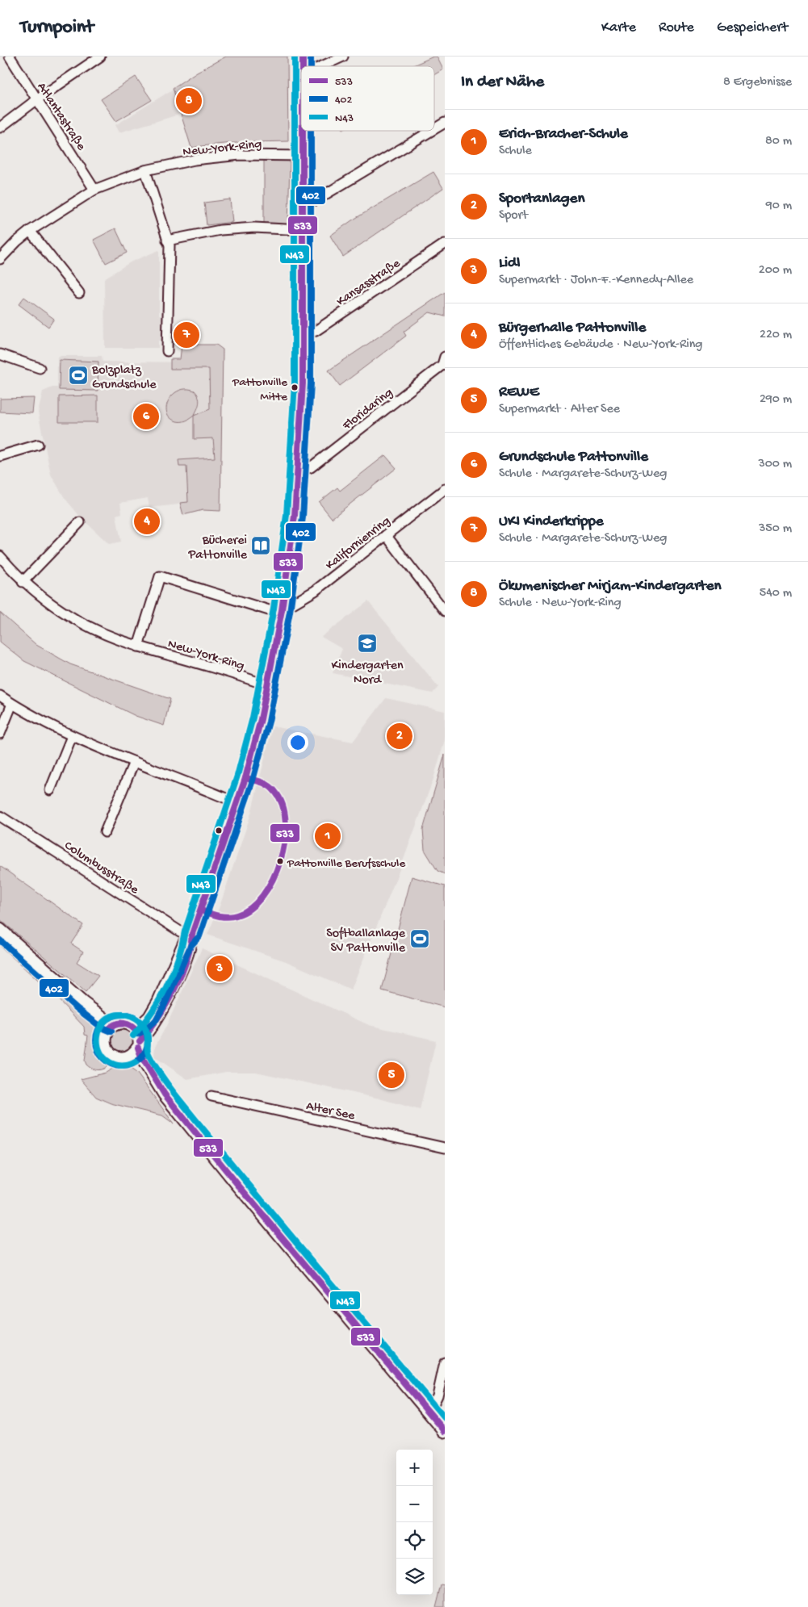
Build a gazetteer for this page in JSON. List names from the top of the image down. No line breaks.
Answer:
{"streets":{"street":["Atlantastraße","New-York-Ring","Kansasstraße","Floridaring","Kalifornienring","Columbusstraße","Alter See"]},"crossings":[["Atlantastraße","New-York-Ring"]],"places":{"sports":["Bolzplatz Grundschule","Softballanlage SV Pattonville"],"other":["Pattonville Mitte","Pattonville Berufsschule"],"library":["Bücherei Pattonville"],"school or university":["Kindergarten Nord"]},"lines":["transit line 533","transit line 402","transit line N43"],"legend":["533","402","N43"],"page":{"header":"Turnpoint","nav":["Karte","Route","Gespeichert"],"heading":["In der Nähe","8 Ergebnisse"],"pins":["8","7","6","4","2","1","3","5"],"list":[{"mark":"1","name":"Erich-Bracher-Schule","note":"Schule","value":"80 m"},{"mark":"2","name":"Sportanlagen","note":"Sport","value":"90 m"},{"mark":"3","name":"Lidl","note":"Supermarkt · John-F.-Kennedy-Allee","value":"200 m"},{"mark":"4","name":"Bürgerhalle Pattonville","note":"Öffentliches Gebäude · New-York-Ring","value":"220 m"},{"mark":"5","name":"REWE","note":"Supermarkt · Alter See","value":"290 m"},{"mark":"6","name":"Grundschule Pattonville","note":"Schule · Margarete-Schurz-Weg","value":"300 m"},{"mark":"7","name":"UKI Kinderkrippe","note":"Schule · Margarete-Schurz-Weg","value":"350 m"},{"mark":"8","name":"Ökumenischer Mirjam-Kindergarten","note":"Schule · New-York-Ring","value":"540 m"}],"map_buttons":["+","−"]}}
